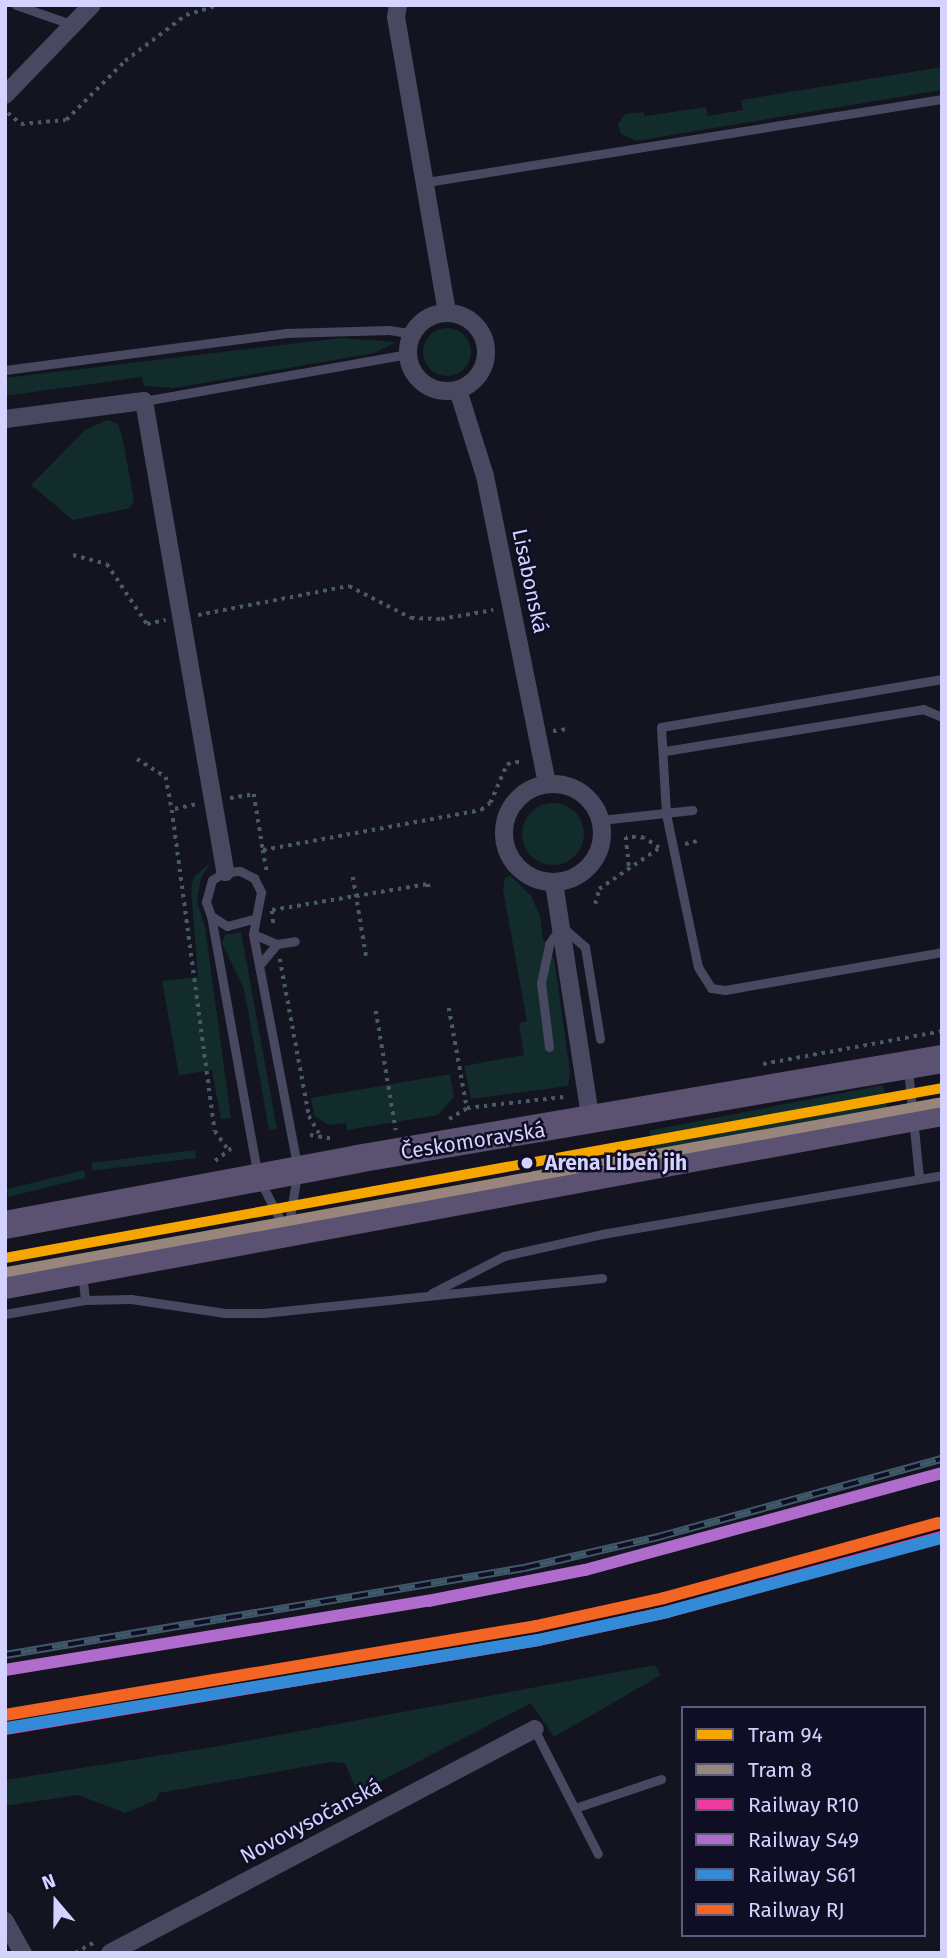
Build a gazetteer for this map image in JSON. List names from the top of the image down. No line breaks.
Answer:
{"streets":{"main road":["Českomoravská"],"street":["Lisabonská","Novovysočanská"]},"places":["Arena Libeň jih"],"lines":["tram line 94","tram line 8","rail line S49","rail line RJ","rail line R10","rail line S61"],"legend":["Tram 94","Tram 8","Railway R10","Railway S49","Railway S61","Railway RJ"],"north":"top"}
